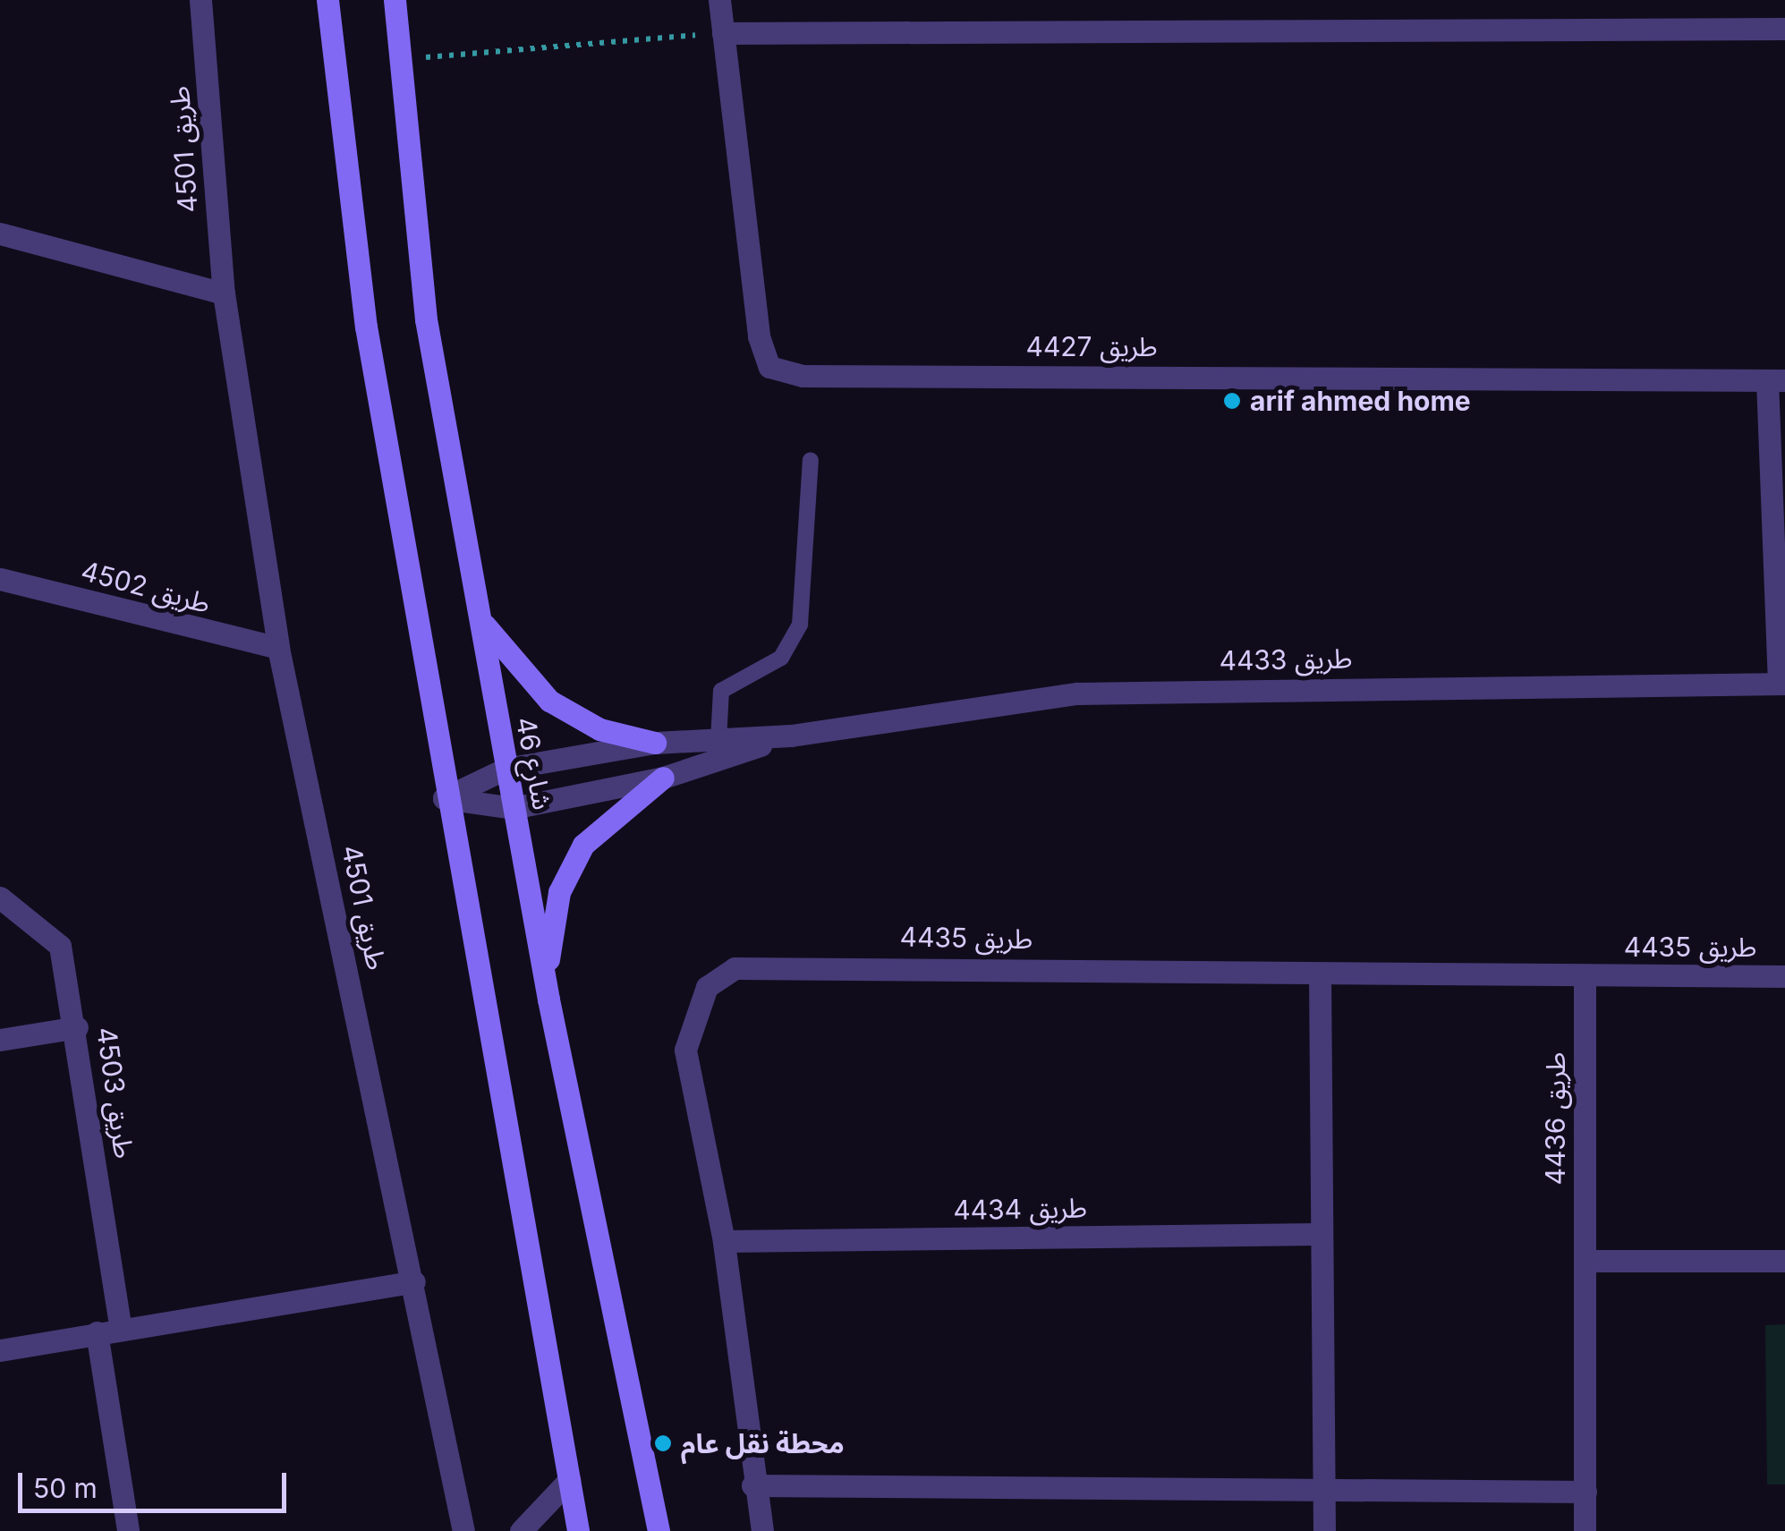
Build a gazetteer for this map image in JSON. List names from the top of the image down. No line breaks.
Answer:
{"streets":{"main road":["شارع 46"],"street":["طريق 4501","طريق 4427","طريق 4502","طريق 4433","طريق 4435","طريق 4503","طريق 4436","طريق 4434"]},"crossings":[["طريق 4501","طريق 4502"],["طريق 4433","شارع 46"],["طريق 4435","طريق 4436"],["طريق 4435","طريق 4434"]],"places":["arif ahmed home","محطة نقل عام"],"scale_bar":"50 m"}
